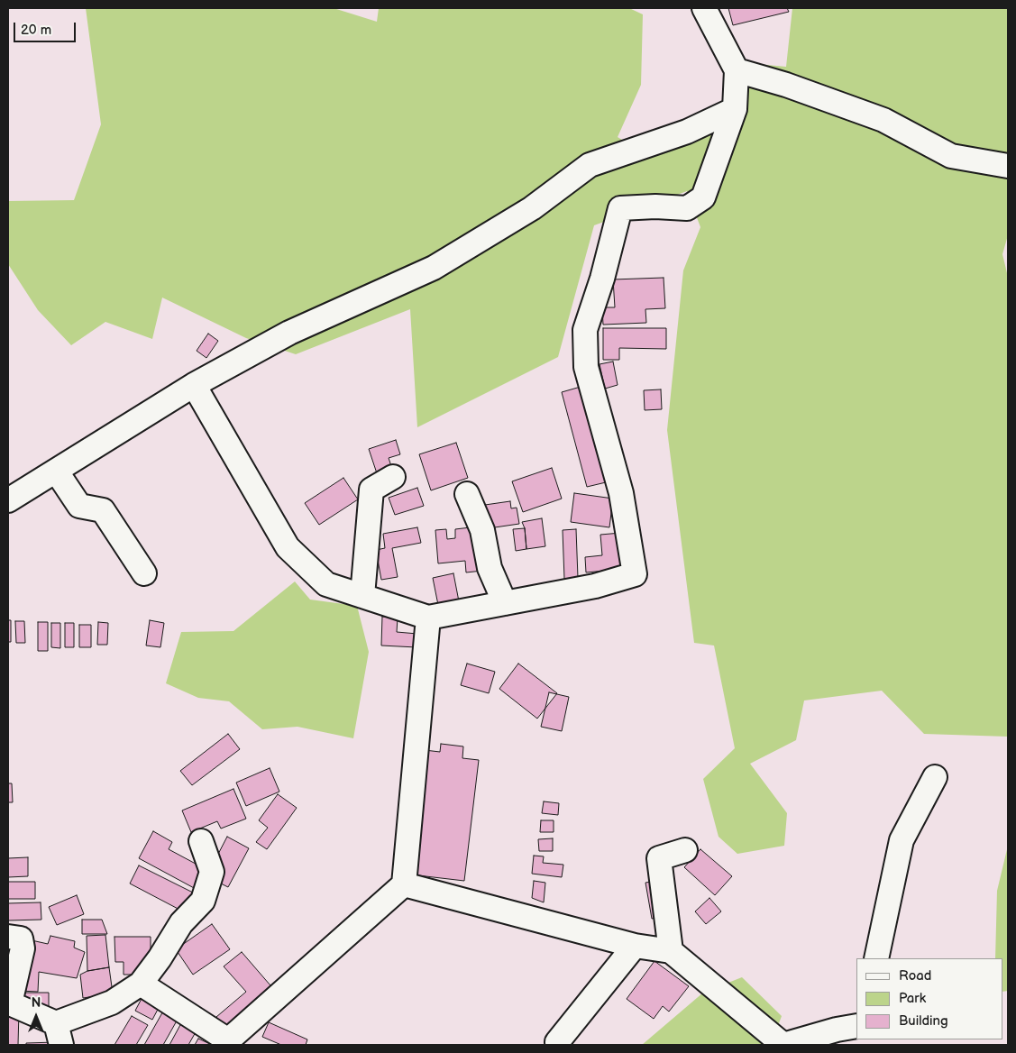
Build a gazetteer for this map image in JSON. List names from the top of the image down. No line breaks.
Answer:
{"legend":["Road","Park","Building"],"scale_bar":"20 m","north":"top"}
